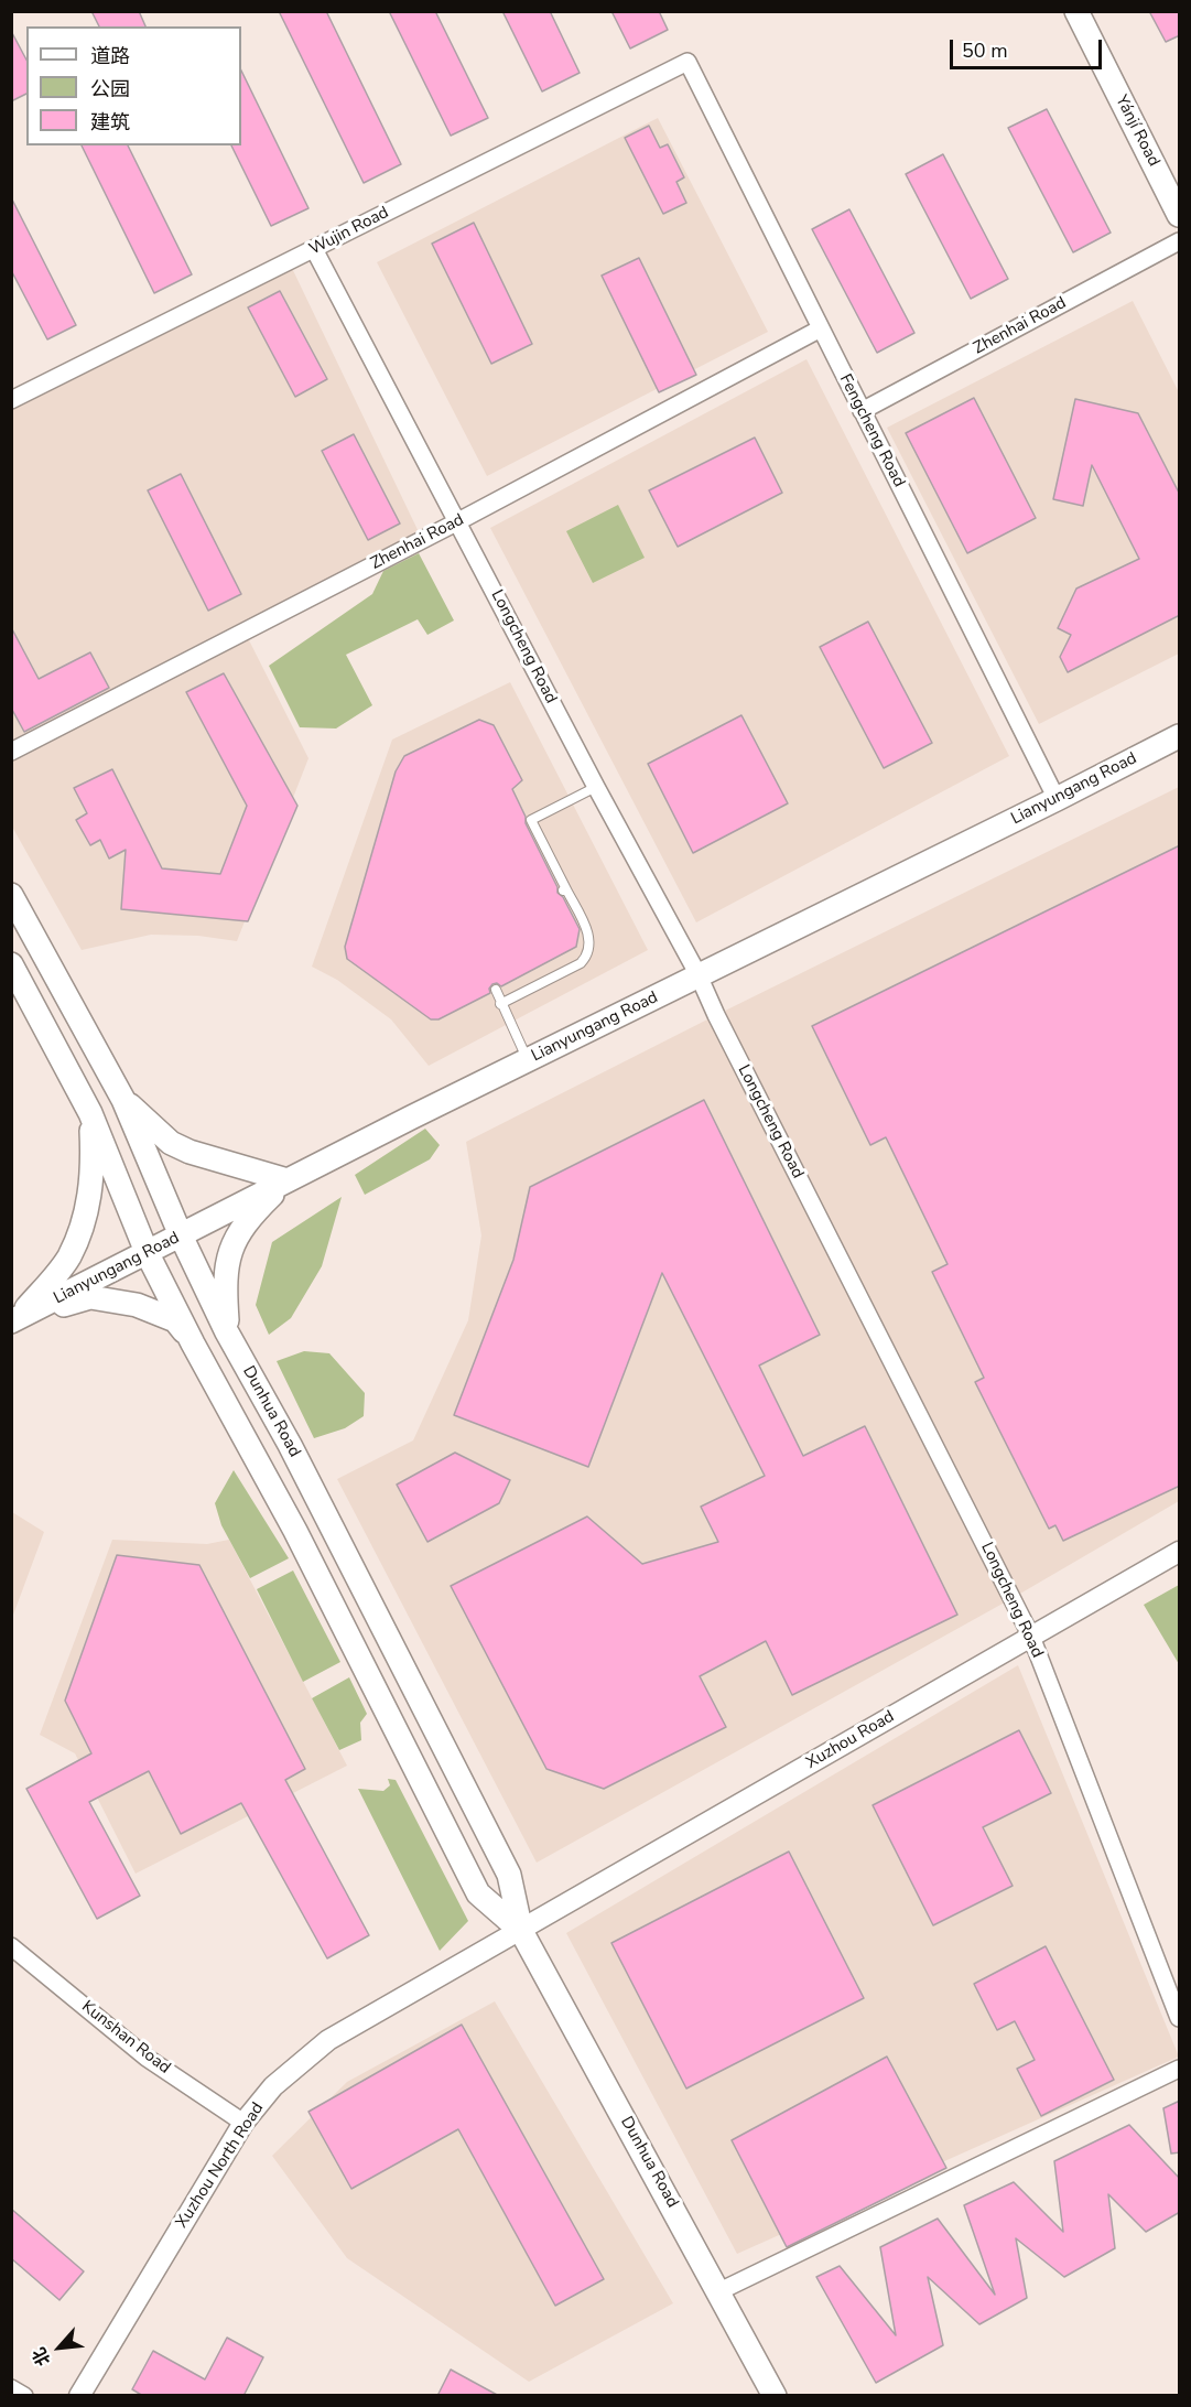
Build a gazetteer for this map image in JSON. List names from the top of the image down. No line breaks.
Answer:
{"streets":{"main road":["Yánjí Road","Lianyungang Road","Dunhua Road"],"street":["Wujin Road","Zhenhai Road","Fengcheng Road","Longcheng Road","Xuzhou Road","Kunshan Road","Xuzhou North Road"]},"crossings":[["Wujin Road","Fengcheng Road"],["Wujin Road","Longcheng Road"],["Zhenhai Road","Fengcheng Road"],["Zhenhai Road","Longcheng Road"],["Fengcheng Road","Lianyungang Road"],["Longcheng Road","Lianyungang Road"],["Longcheng Road","Xuzhou Road"],["Lianyungang Road","Dunhua Road"],["Dunhua Road","Xuzhou Road"],["Dunhua Road","Xuzhou North Road"],["Xuzhou Road","Xuzhou North Road"],["Kunshan Road","Xuzhou North Road"]],"legend":["道路","公园","建筑"],"scale_bar":"50 m","north":"bottom left"}
